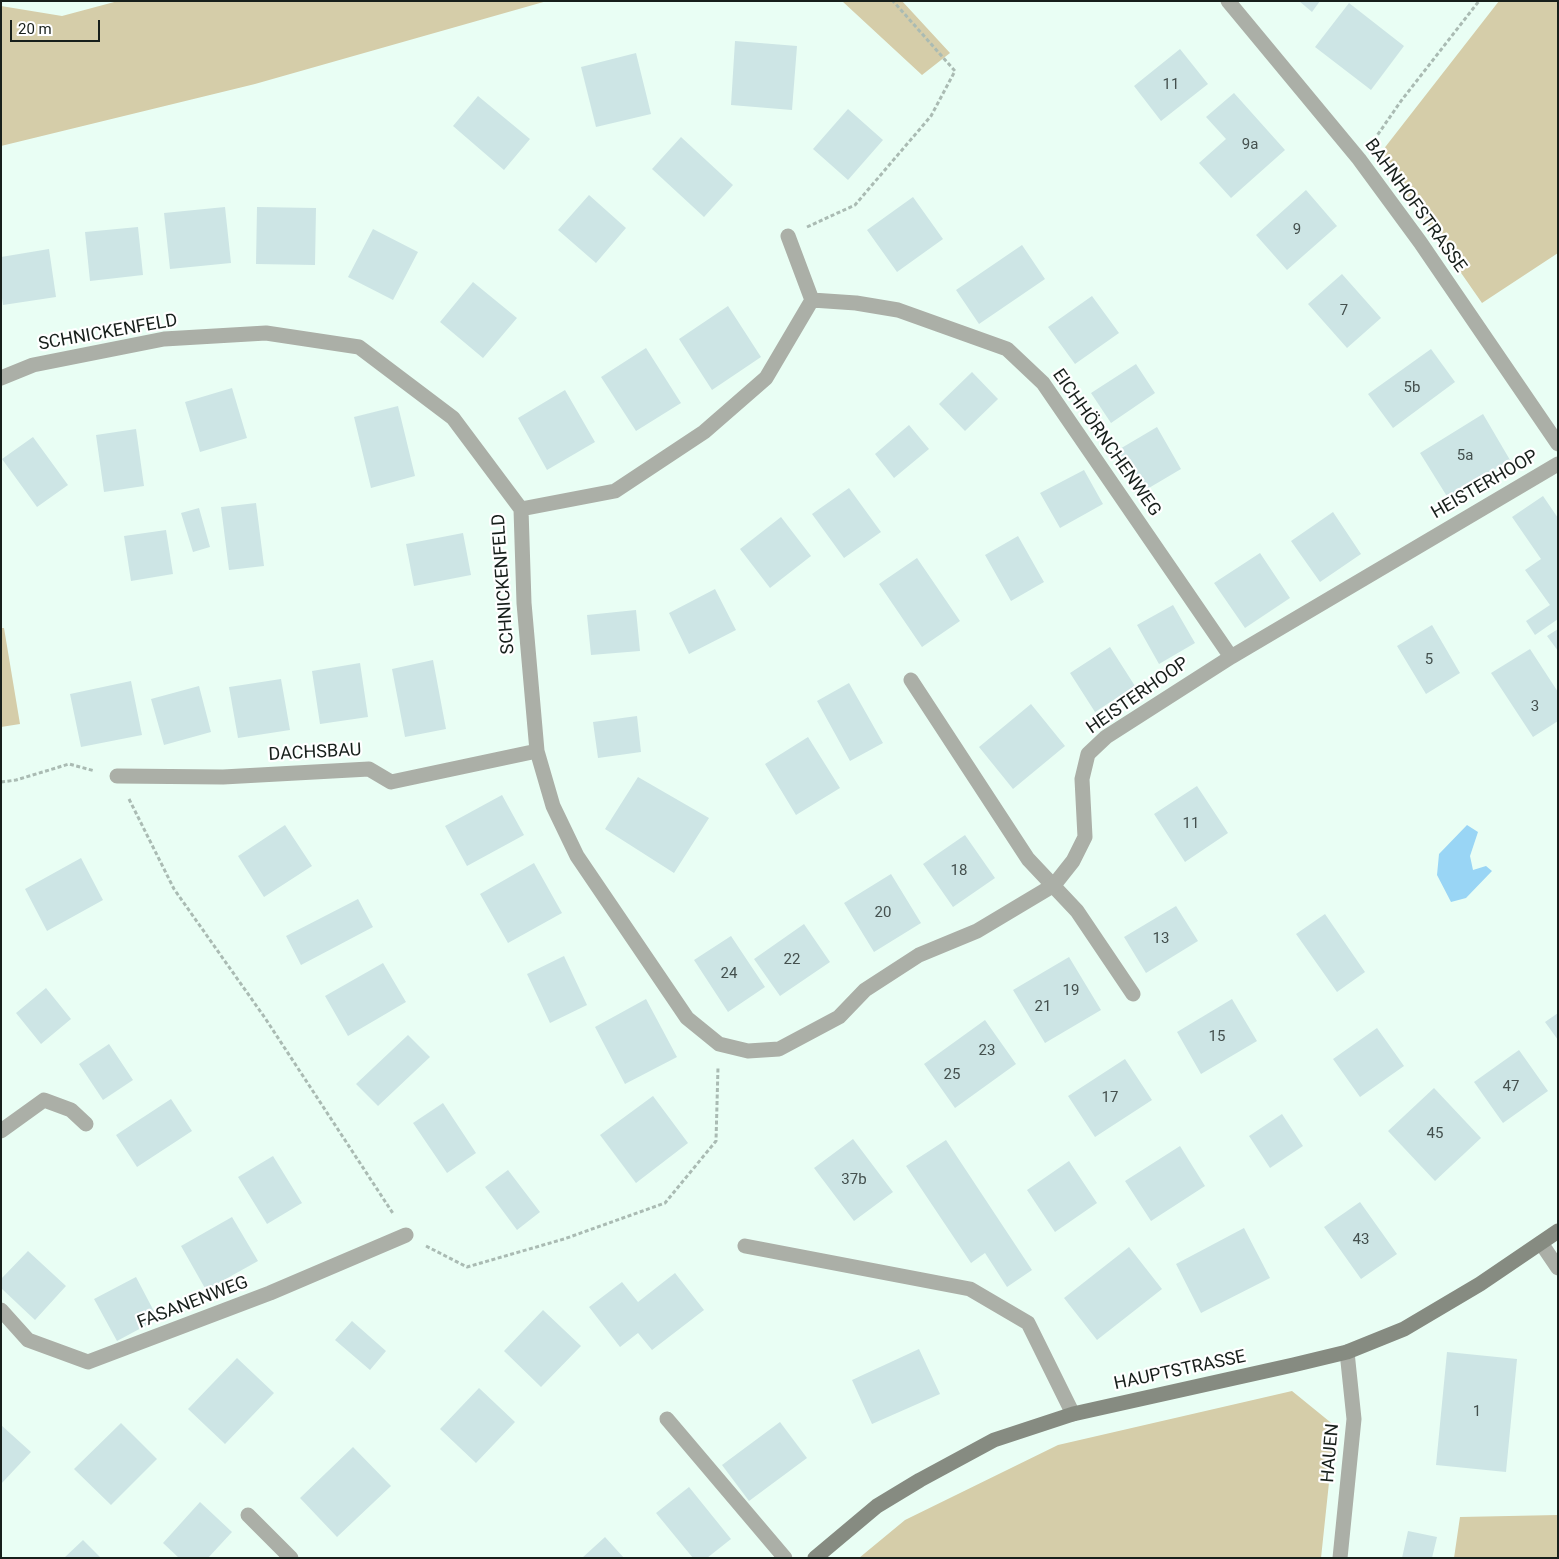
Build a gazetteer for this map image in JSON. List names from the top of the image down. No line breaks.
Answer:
{"streets":{"main road":["HAUPTSTRASSE"],"street":["BAHNHOFSTRASSE","SCHNICKENFELD","EICHHÖRNCHENWEG","HEISTERHOOP","DACHSBAU","FASANENWEG","HAUEN"]},"crossings":[["SCHNICKENFELD","HEISTERHOOP"],["SCHNICKENFELD","DACHSBAU"],["EICHHÖRNCHENWEG","HEISTERHOOP"],["HAUPTSTRASSE","HAUEN"]],"house_numbers":["11","9a","9","7","5b","5a","5","3","11","18","20","13","22","24","19","21","15","23","25","47","17","45","37b","43","1"],"scale_bar":"20 m"}
